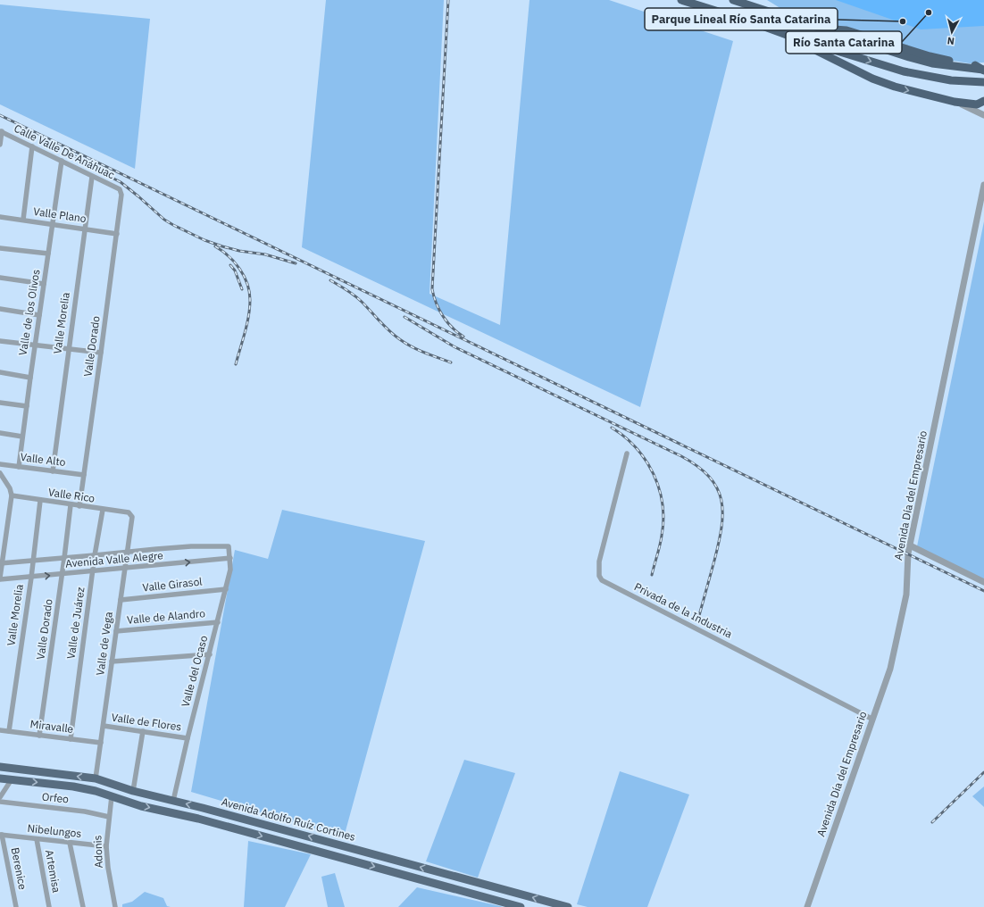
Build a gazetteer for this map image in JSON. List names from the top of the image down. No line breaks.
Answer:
{"streets":{"main road":["Avenida Adolfo Ruíz Cortines"],"street":["Calle Valle De Anáhuac","Valle Plano","Valle de los Olivos","Valle Morelia","Valle Dorado","Valle Alto","Valle Rico","Avenida Día del Empresario","Avenida Valle Alegre","Valle Girasol","Privada de la Industria","Valle de Alandro","Valle de Juárez","Valle de Vega","Valle del Ocaso","Valle de Flores","Miravalle","Orfeo","Nibelungos","Adonis","Berenice","Artemisa"]},"crossings":[["Calle Valle De Anáhuac","Valle de los Olivos"],["Calle Valle De Anáhuac","Valle Morelia"],["Calle Valle De Anáhuac","Valle Dorado"],["Valle Plano","Valle de los Olivos"],["Valle Plano","Valle Morelia"],["Valle Plano","Valle Dorado"],["Valle de los Olivos","Valle Alto"],["Valle Morelia","Valle Alto"],["Valle Morelia","Valle Rico"],["Valle Morelia","Avenida Valle Alegre"],["Valle Morelia","Miravalle"],["Valle Dorado","Valle Alto"],["Valle Dorado","Valle Rico"],["Valle Dorado","Avenida Valle Alegre"],["Valle Dorado","Miravalle"],["Valle Rico","Valle de Juárez"],["Valle Rico","Valle de Vega"],["Avenida Día del Empresario","Privada de la Industria"],["Avenida Valle Alegre","Valle de Juárez"],["Avenida Valle Alegre","Valle de Vega"],["Avenida Valle Alegre","Valle del Ocaso"],["Valle Girasol","Valle de Vega"],["Valle Girasol","Valle del Ocaso"],["Valle de Alandro","Valle de Vega"],["Valle de Alandro","Valle del Ocaso"],["Valle de Juárez","Miravalle"],["Valle de Vega","Valle de Flores"],["Valle de Vega","Miravalle"],["Valle de Vega","Avenida Adolfo Ruíz Cortines"],["Valle del Ocaso","Valle de Flores"],["Valle del Ocaso","Avenida Adolfo Ruíz Cortines"],["Orfeo","Adonis"],["Nibelungos","Adonis"],["Nibelungos","Berenice"],["Nibelungos","Artemisa"]],"places":["Río Santa Catarina","Parque Lineal Río Santa Catarina"],"north":"bottom"}
